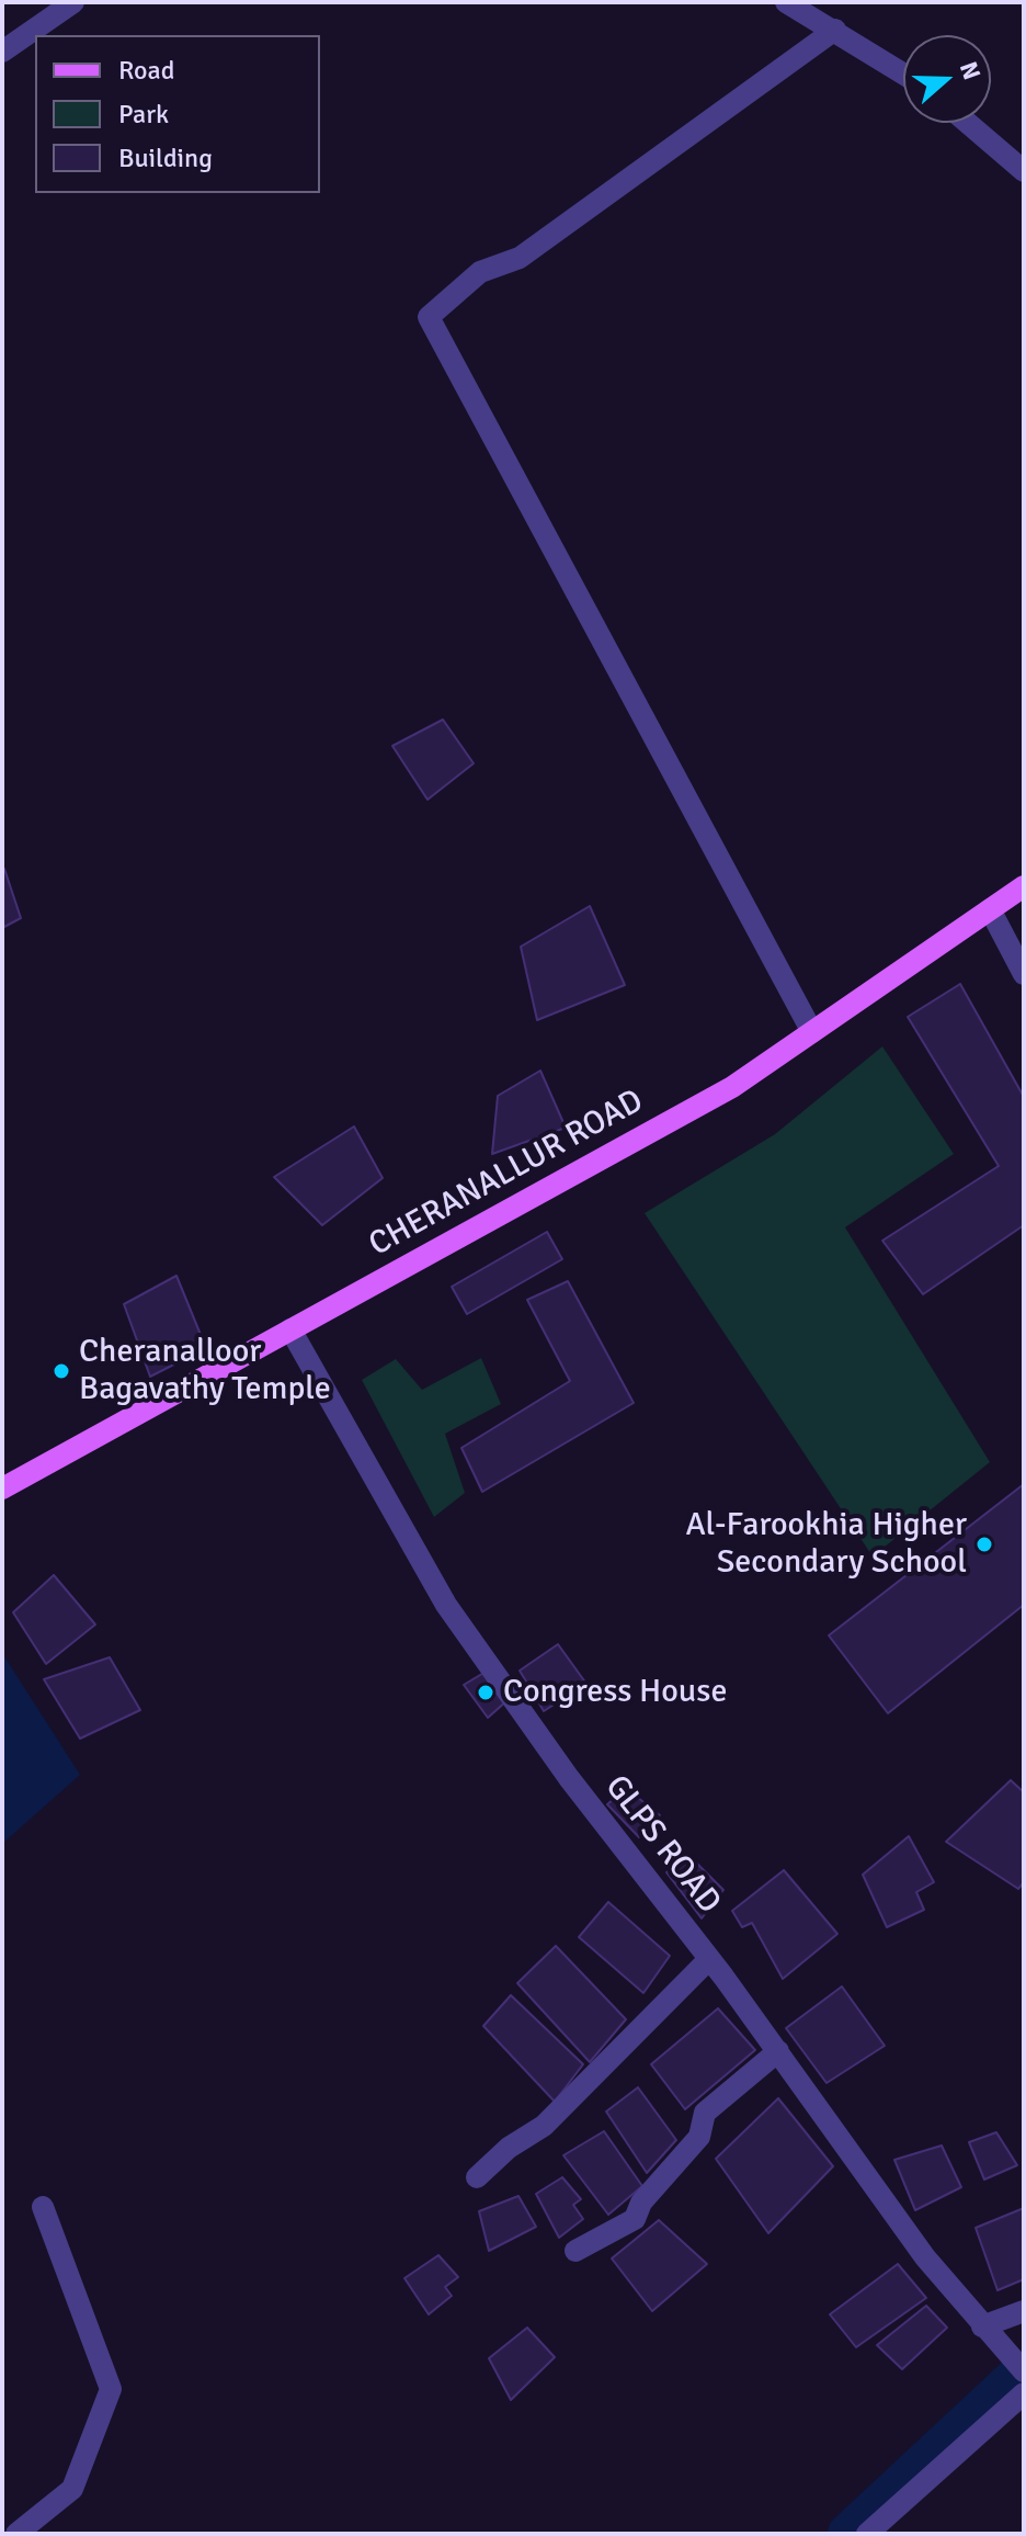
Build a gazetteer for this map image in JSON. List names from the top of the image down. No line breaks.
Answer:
{"streets":{"main road":["CHERANALLUR ROAD"],"street":["GLPS ROAD"]},"crossings":[["CHERANALLUR ROAD","GLPS ROAD"]],"places":["Cheranalloor Bagavathy Temple","Al-Farookhia Higher Secondary School","Congress House"],"legend":["Road","Park","Building"],"north":"right"}
